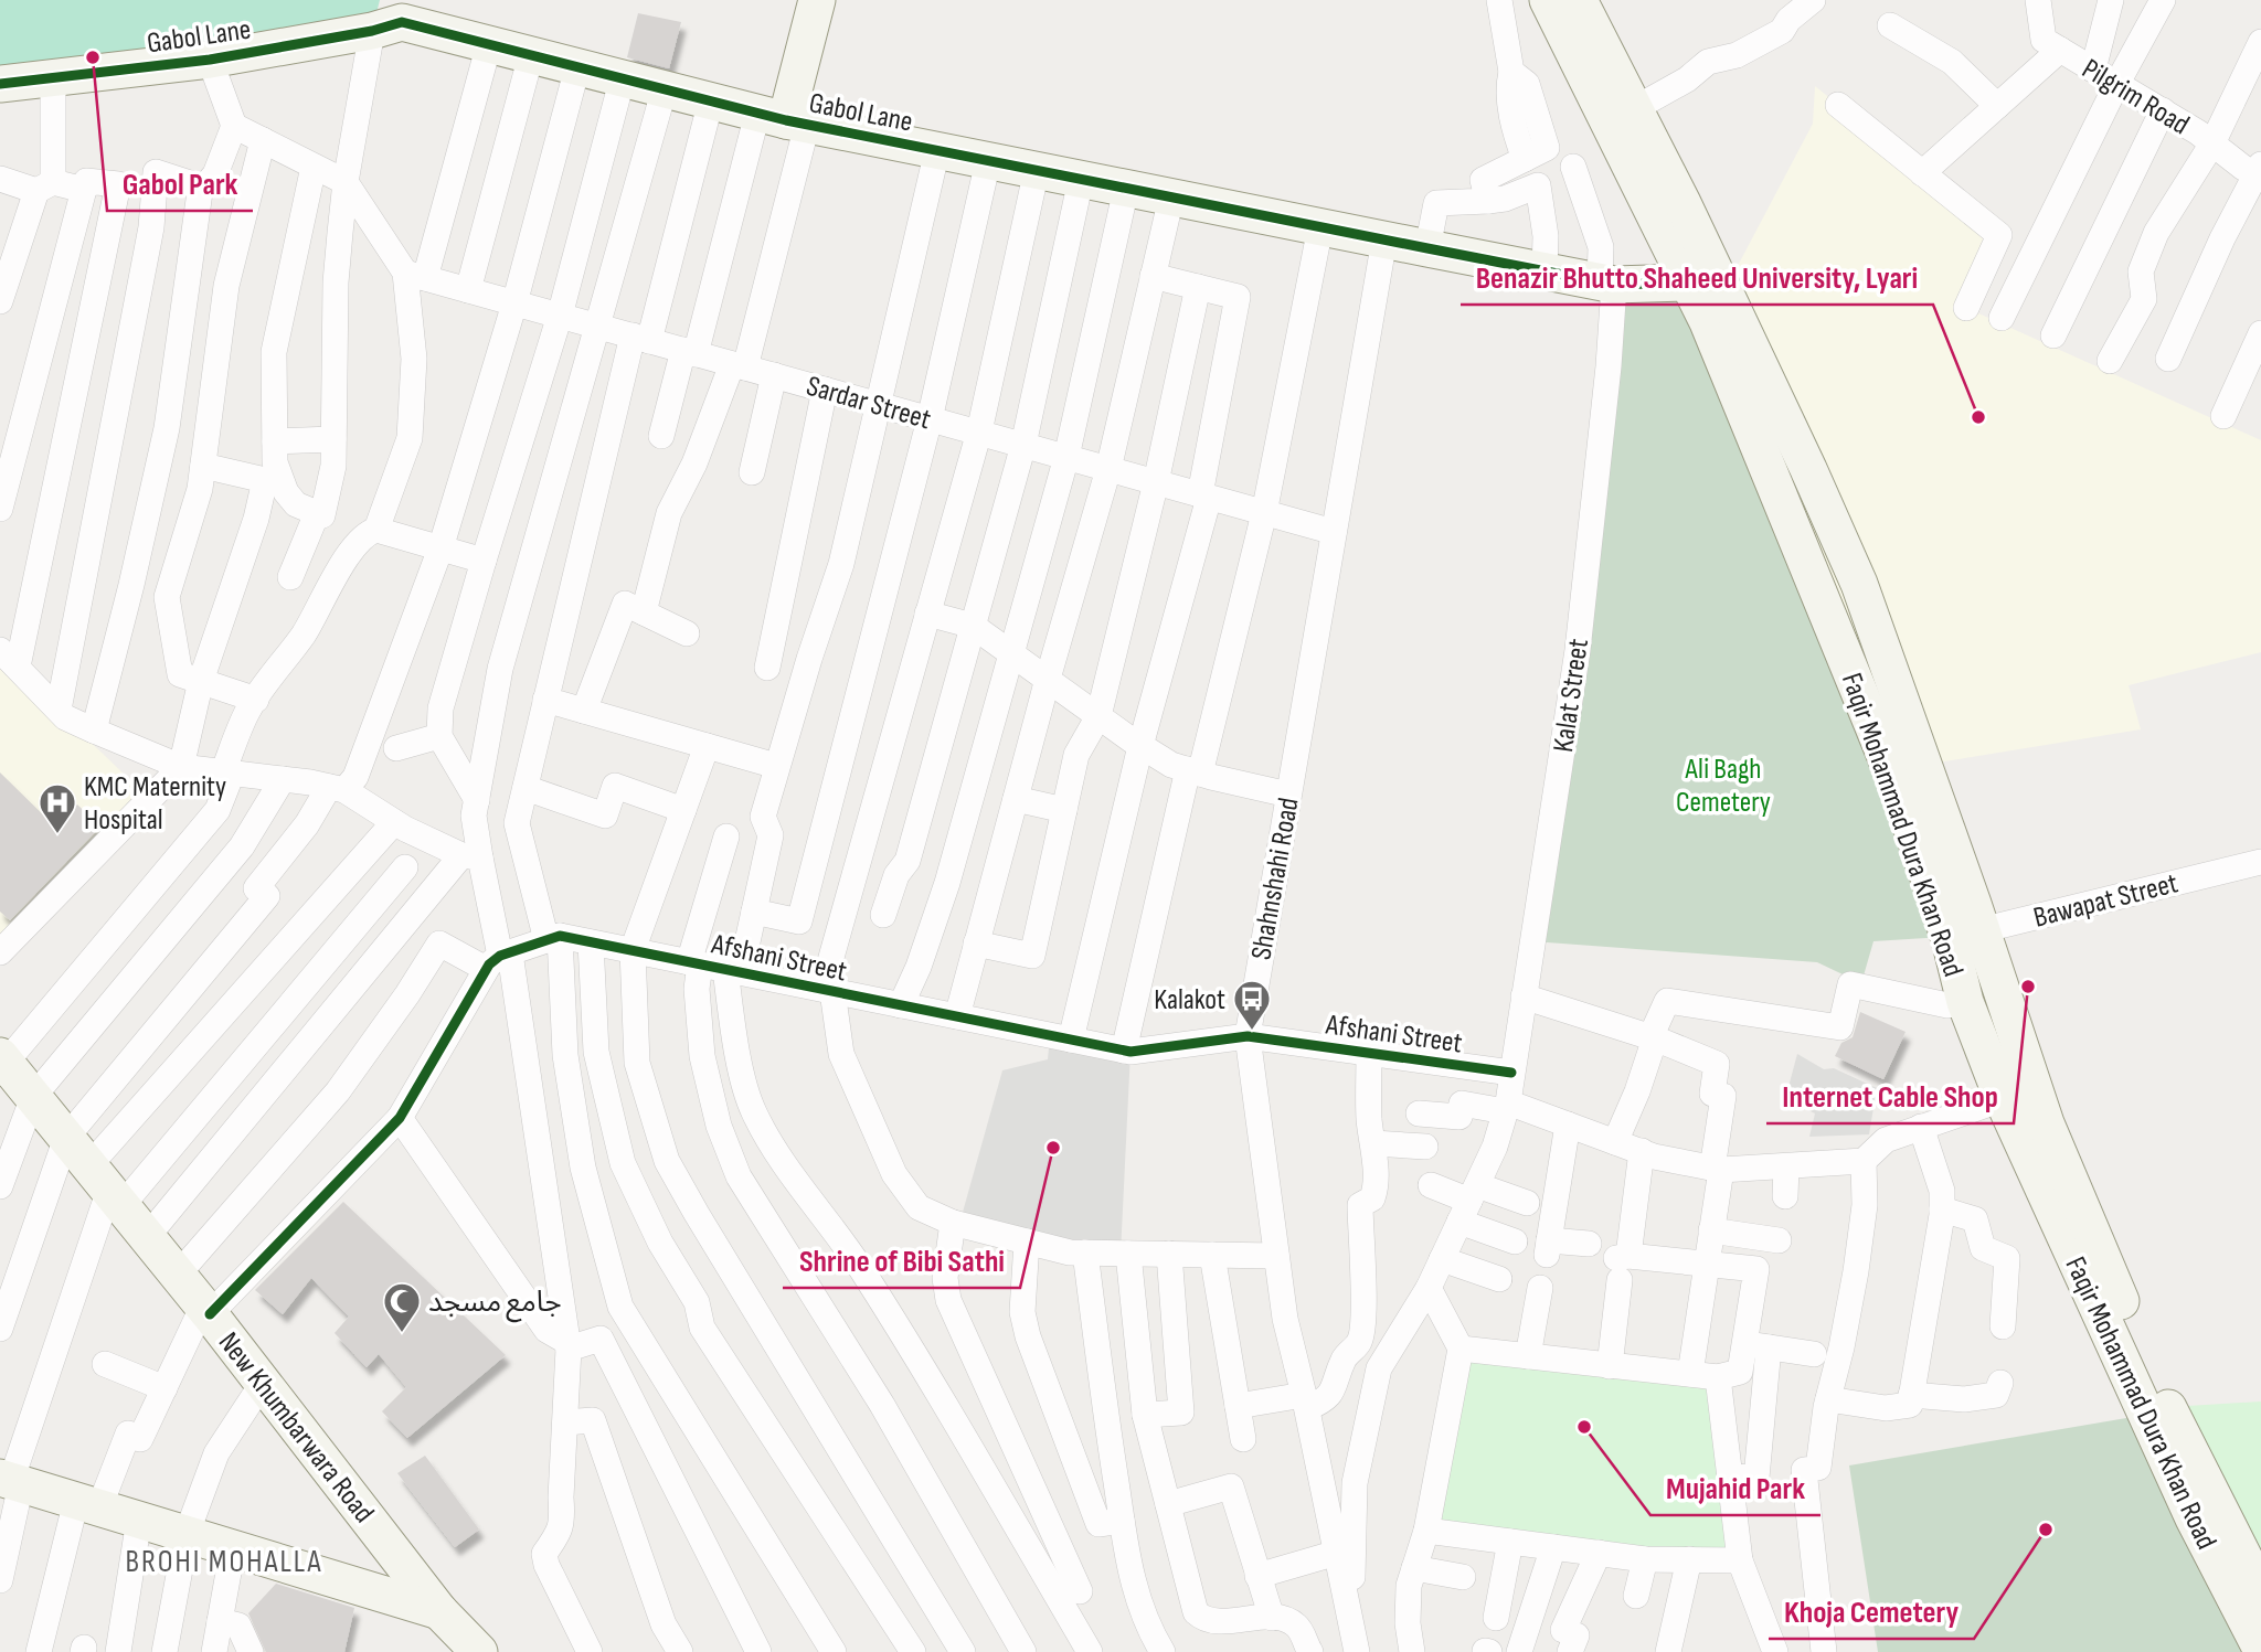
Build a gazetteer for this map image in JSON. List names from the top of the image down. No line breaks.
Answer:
{"streets":{"main road":["Gabol Lane","Faqir Mohammad Dura Khan Road","New Khumbarwara Road"],"street":["Pilgrim Road","Sardar Street","Kalat Street","Shahnshahi Road","Bawapat Street","Afshani Street"]},"crossings":[["Gabol Lane","Kalat Street"],["Gabol Lane","Faqir Mohammad Dura Khan Road"],["Gabol Lane","Shahnshahi Road"],["Sardar Street","Shahnshahi Road"],["Kalat Street","Shahnshahi Road"],["Kalat Street","Afshani Street"],["Faqir Mohammad Dura Khan Road","Bawapat Street"],["Shahnshahi Road","Afshani Street"]],"districts":["BROHI MOHALLA"],"parks":["Ali Bagh Cemetery"],"places":{"other":["Gabol Park","Benazir Bhutto Shaheed University, Lyari","Internet Cable Shop","Shrine of Bibi Sathi","Mujahid Park","Khoja Cemetery"],"hospital":["KMC Maternity Hospital"],"bus stop":["Kalakot"],"mosque":["جامع مسجد"]}}
